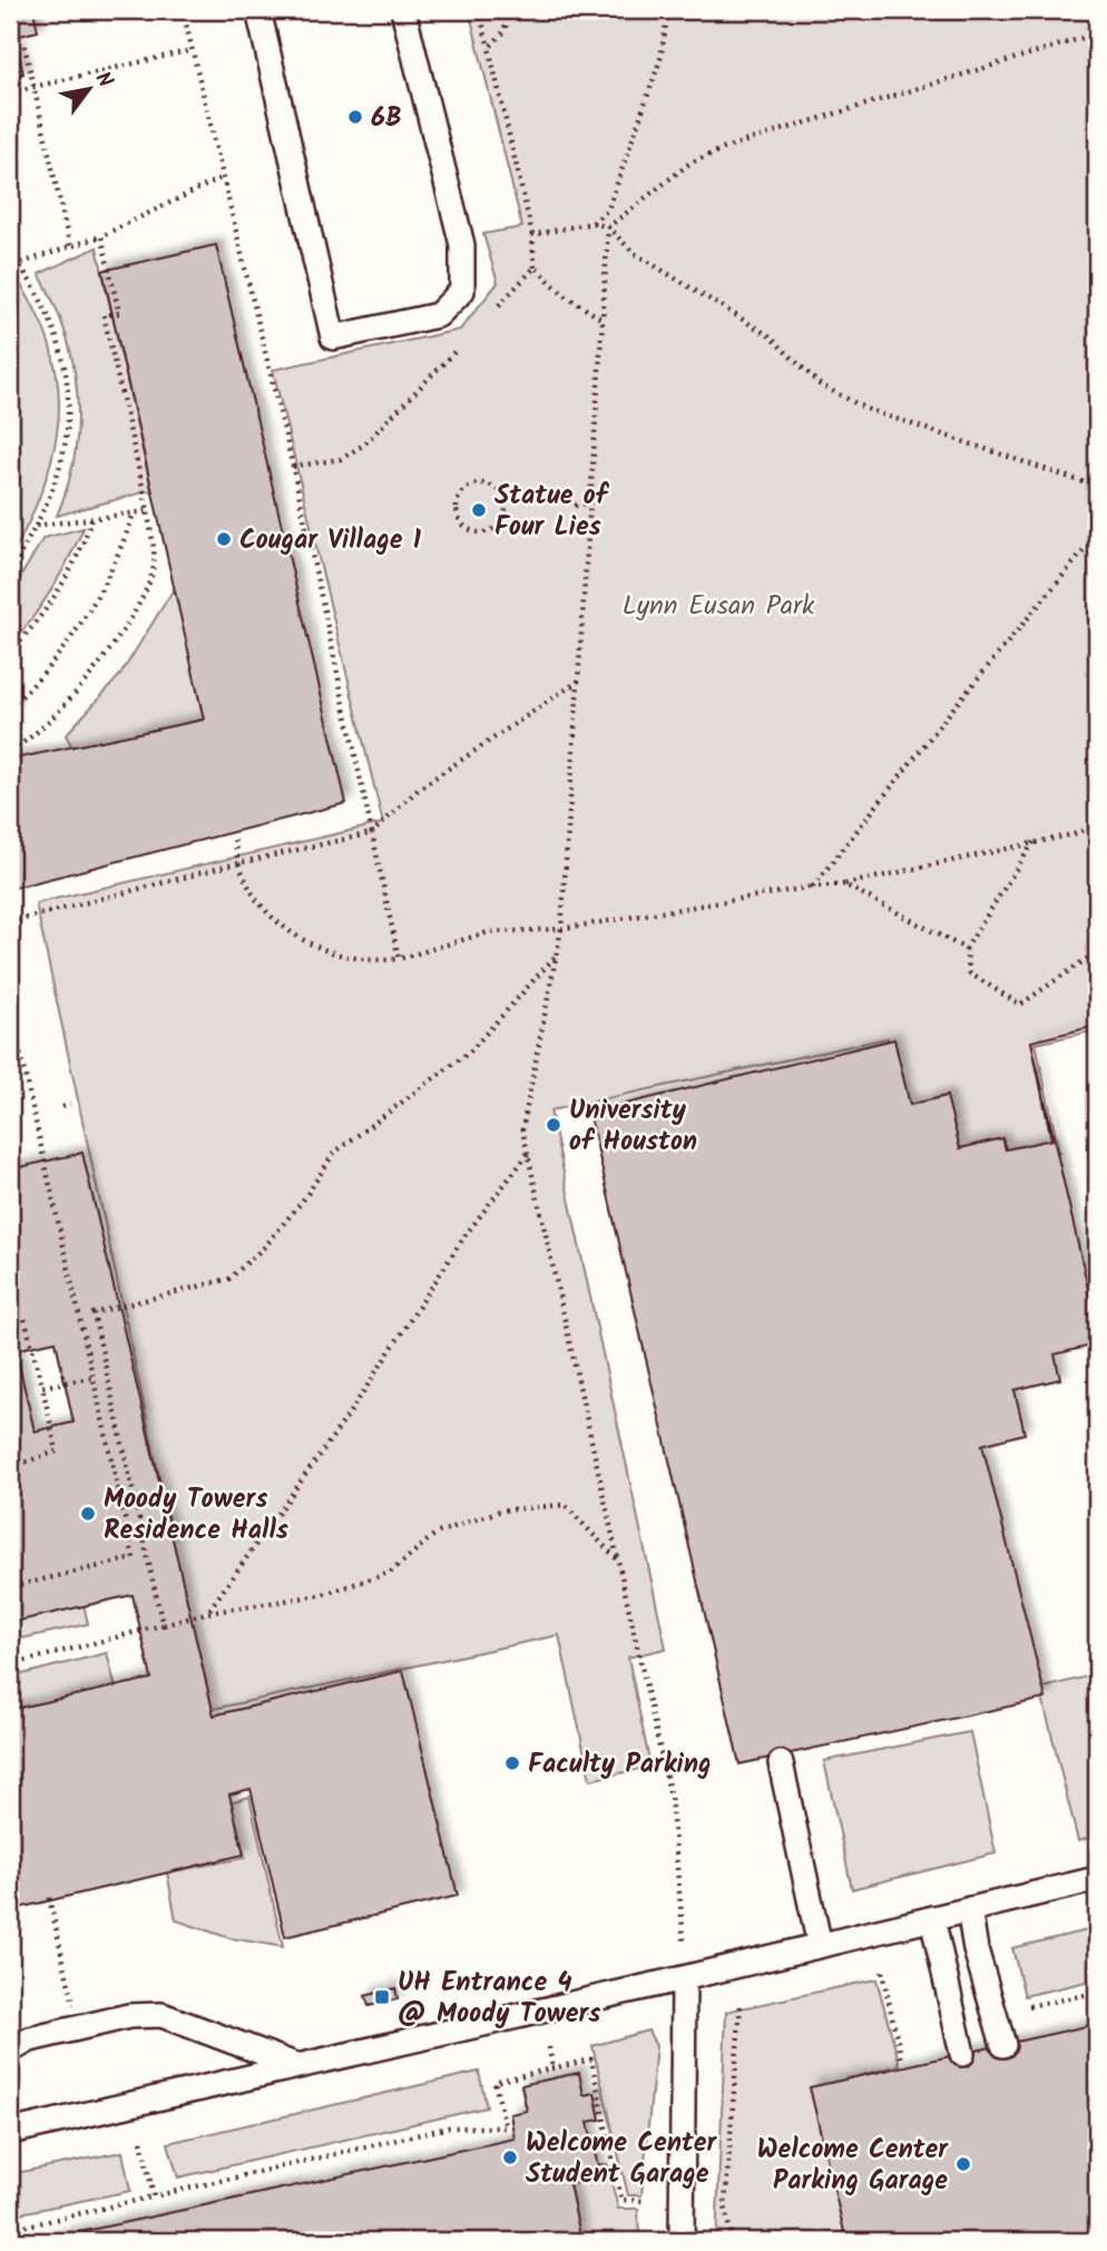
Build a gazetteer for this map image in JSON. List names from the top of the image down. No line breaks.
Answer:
{"parks":["Lynn Eusan Park"],"places":{"other":["6B","Statue of Four Lies","Cougar Village 1","University of Houston","Moody Towers Residence Halls","Faculty Parking","Welcome Center Student Garage","Welcome Center Parking Garage"],"transit":["UH Entrance 4 @ Moody Towers"]},"north":"top right"}
